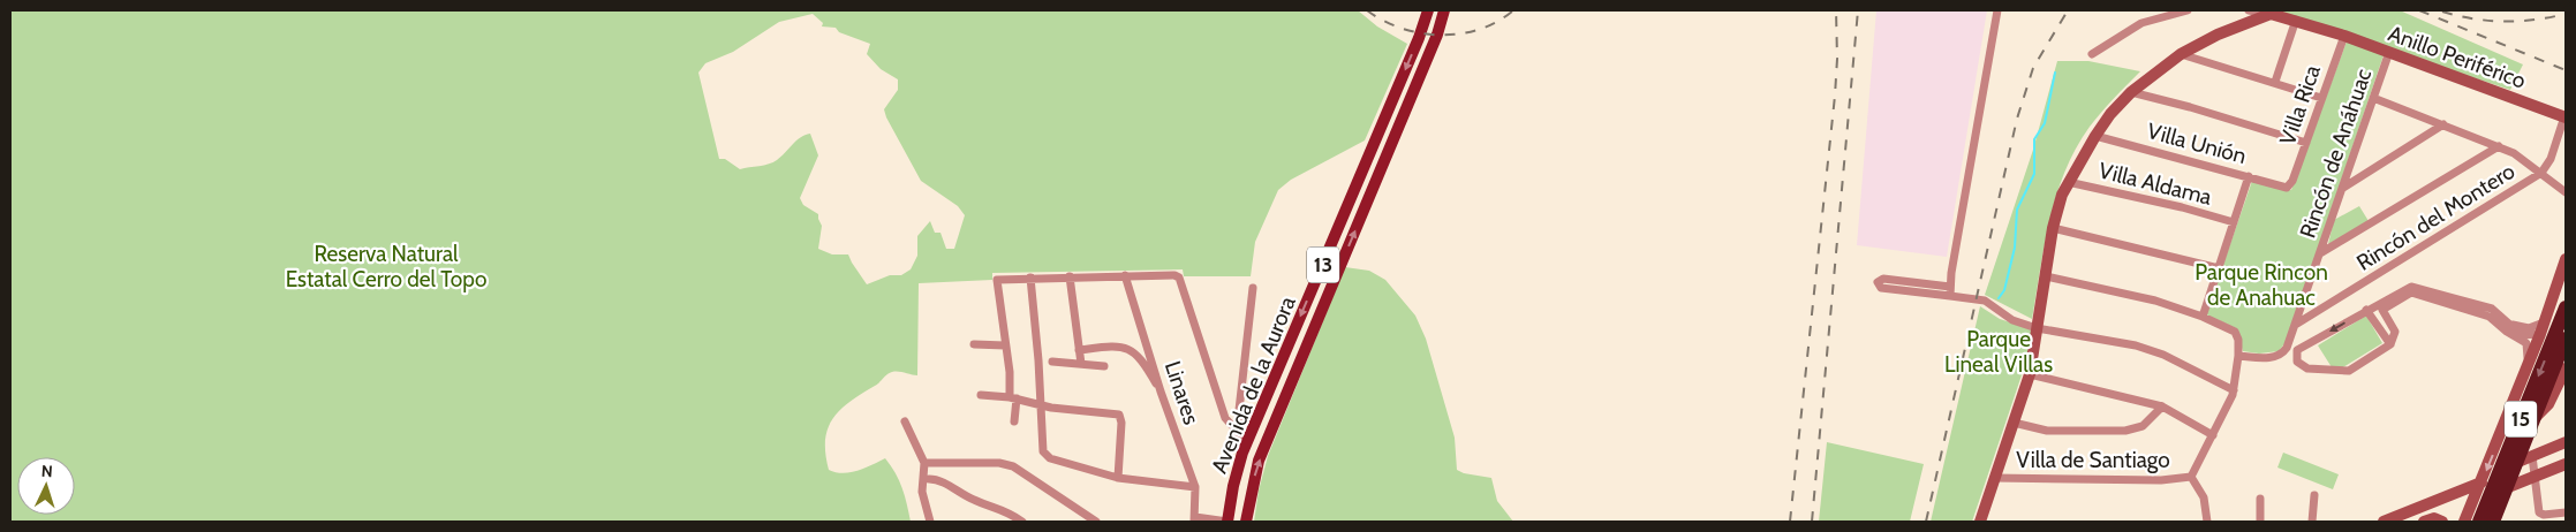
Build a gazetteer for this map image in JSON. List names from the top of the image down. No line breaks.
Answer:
{"streets":{"highway":["15"],"main road":["13","Avenida de la Aurora"],"street":["Anillo Periférico","Villa Rica","Villa Unión","Rincón de Anáhuac","Villa Aldama","Rincón del Montero","Linares","Villa de Santiago"]},"crossings":[["Anillo Periférico","Villa Rica"],["Anillo Periférico","Rincón de Anáhuac"],["Anillo Periférico","Rincón del Montero"],["Villa Rica","Villa Unión"],["Rincón de Anáhuac","Rincón del Montero"]],"parks":["Reserva Natural Estatal Cerro del Topo","Parque Rincon de Anahuac","Parque Lineal Villas"],"north":"top"}
